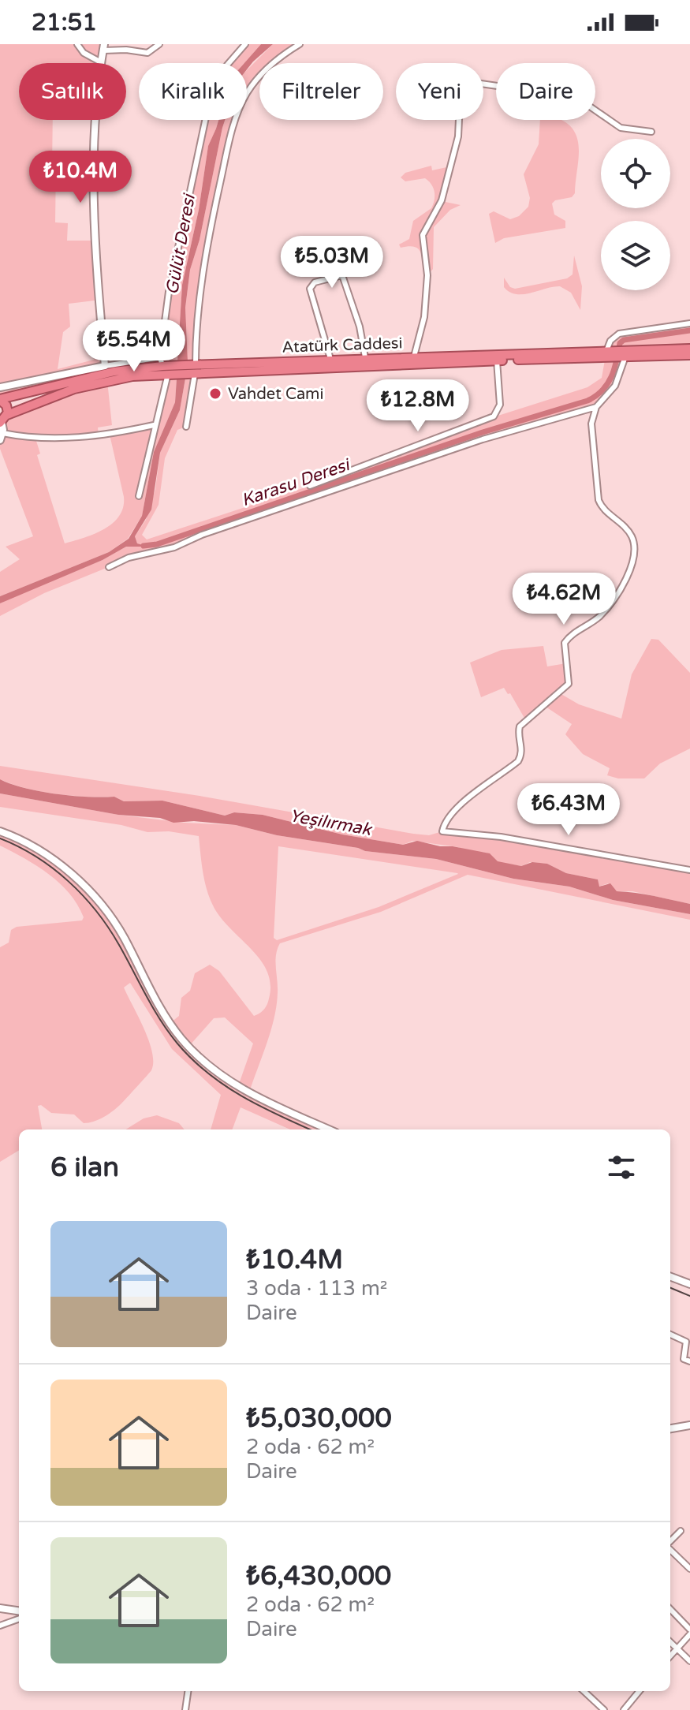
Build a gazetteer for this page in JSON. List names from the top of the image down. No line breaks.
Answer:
{"streets":{"highway":["Atatürk Caddesi"]},"water":["Gülüt Deresi","Karasu Deresi","Yeşilırmak"],"places":["Vahdet Cami"],"page":{"status":"21:51","chip":["Satılık","Kiralık","Filtreler","Yeni","Daire"],"price":["₺10.4M","₺5.03M","₺5.54M","₺12.8M","₺4.62M","₺6.43M"],"heading":"6 ilan","list":[{"name":"₺10.4M","note":"3 oda · 113 m² · Daire"},{"name":"₺5,030,000","note":"2 oda · 62 m² · Daire"},{"name":"₺6,430,000","note":"2 oda · 62 m² · Daire"}]}}
